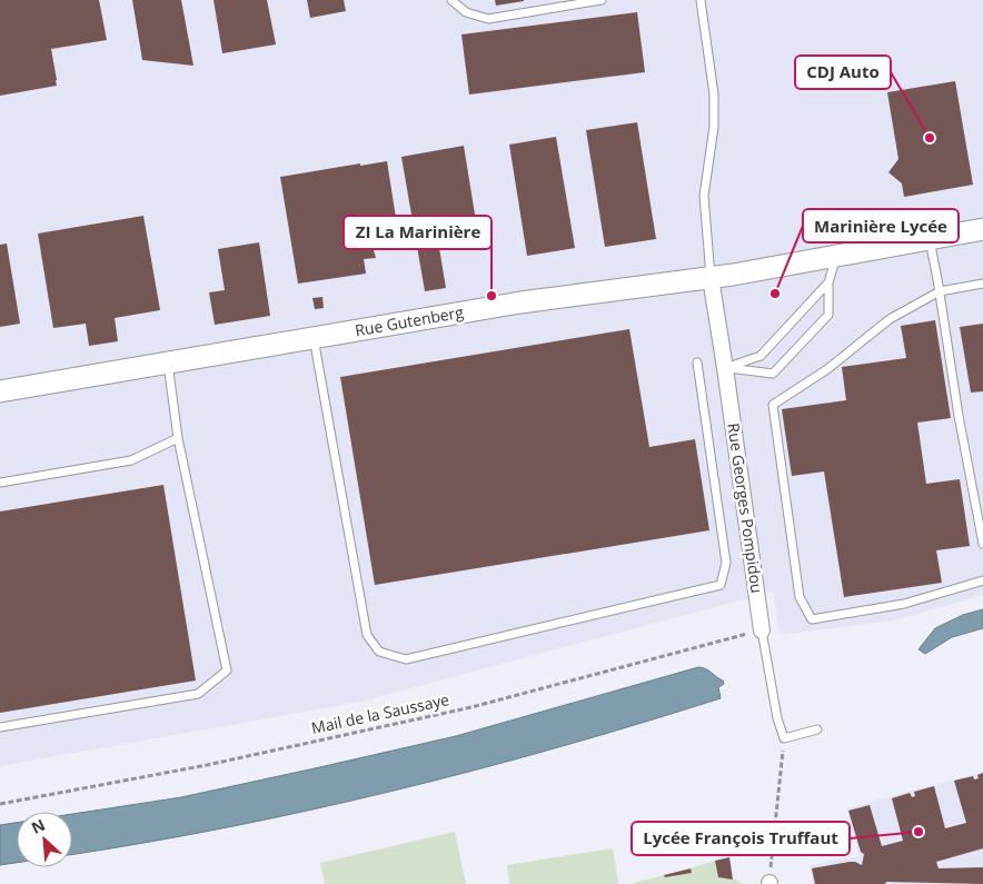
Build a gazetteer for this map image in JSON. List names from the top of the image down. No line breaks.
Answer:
{"streets":{"street":["Rue Gutenberg","Rue Georges Pompidou"],"path":["Mail de la Saussaye"]},"crossings":[["Rue Gutenberg","Rue Georges Pompidou"],["Rue Georges Pompidou","Mail de la Saussaye"]],"places":["CDJ Auto","Marinière Lycée","ZI La Marinière","Lycée François Truffaut"],"north":"top left"}
